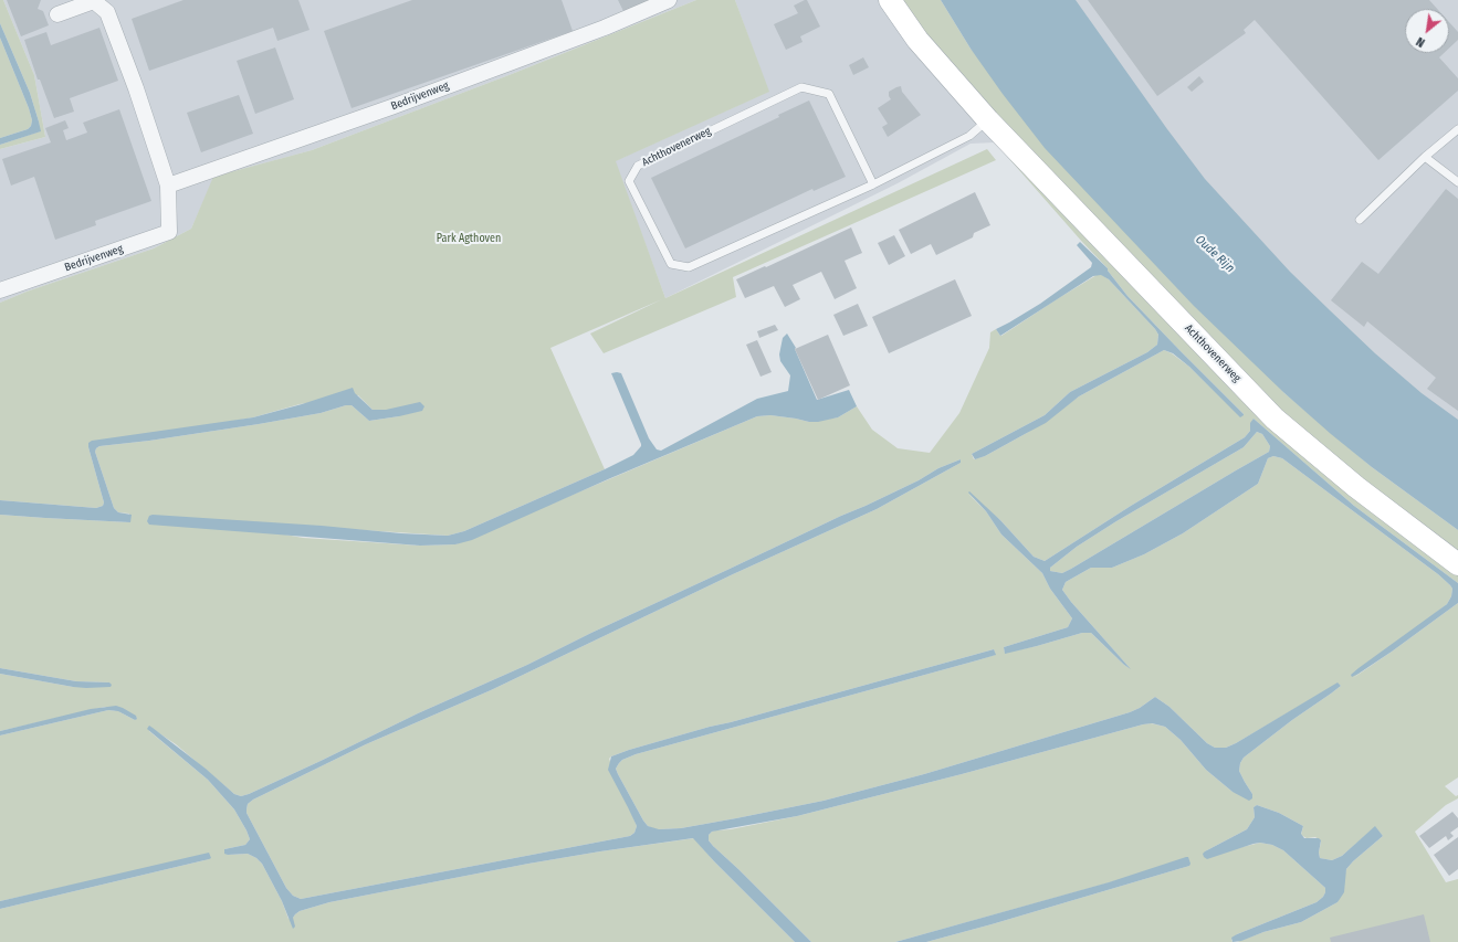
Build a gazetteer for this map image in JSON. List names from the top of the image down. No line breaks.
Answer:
{"streets":{"street":["Bedrijvenweg","Achthovenerweg"]},"water":["Oude Rijn"],"parks":["Park Agthoven"],"north":"bottom left"}
